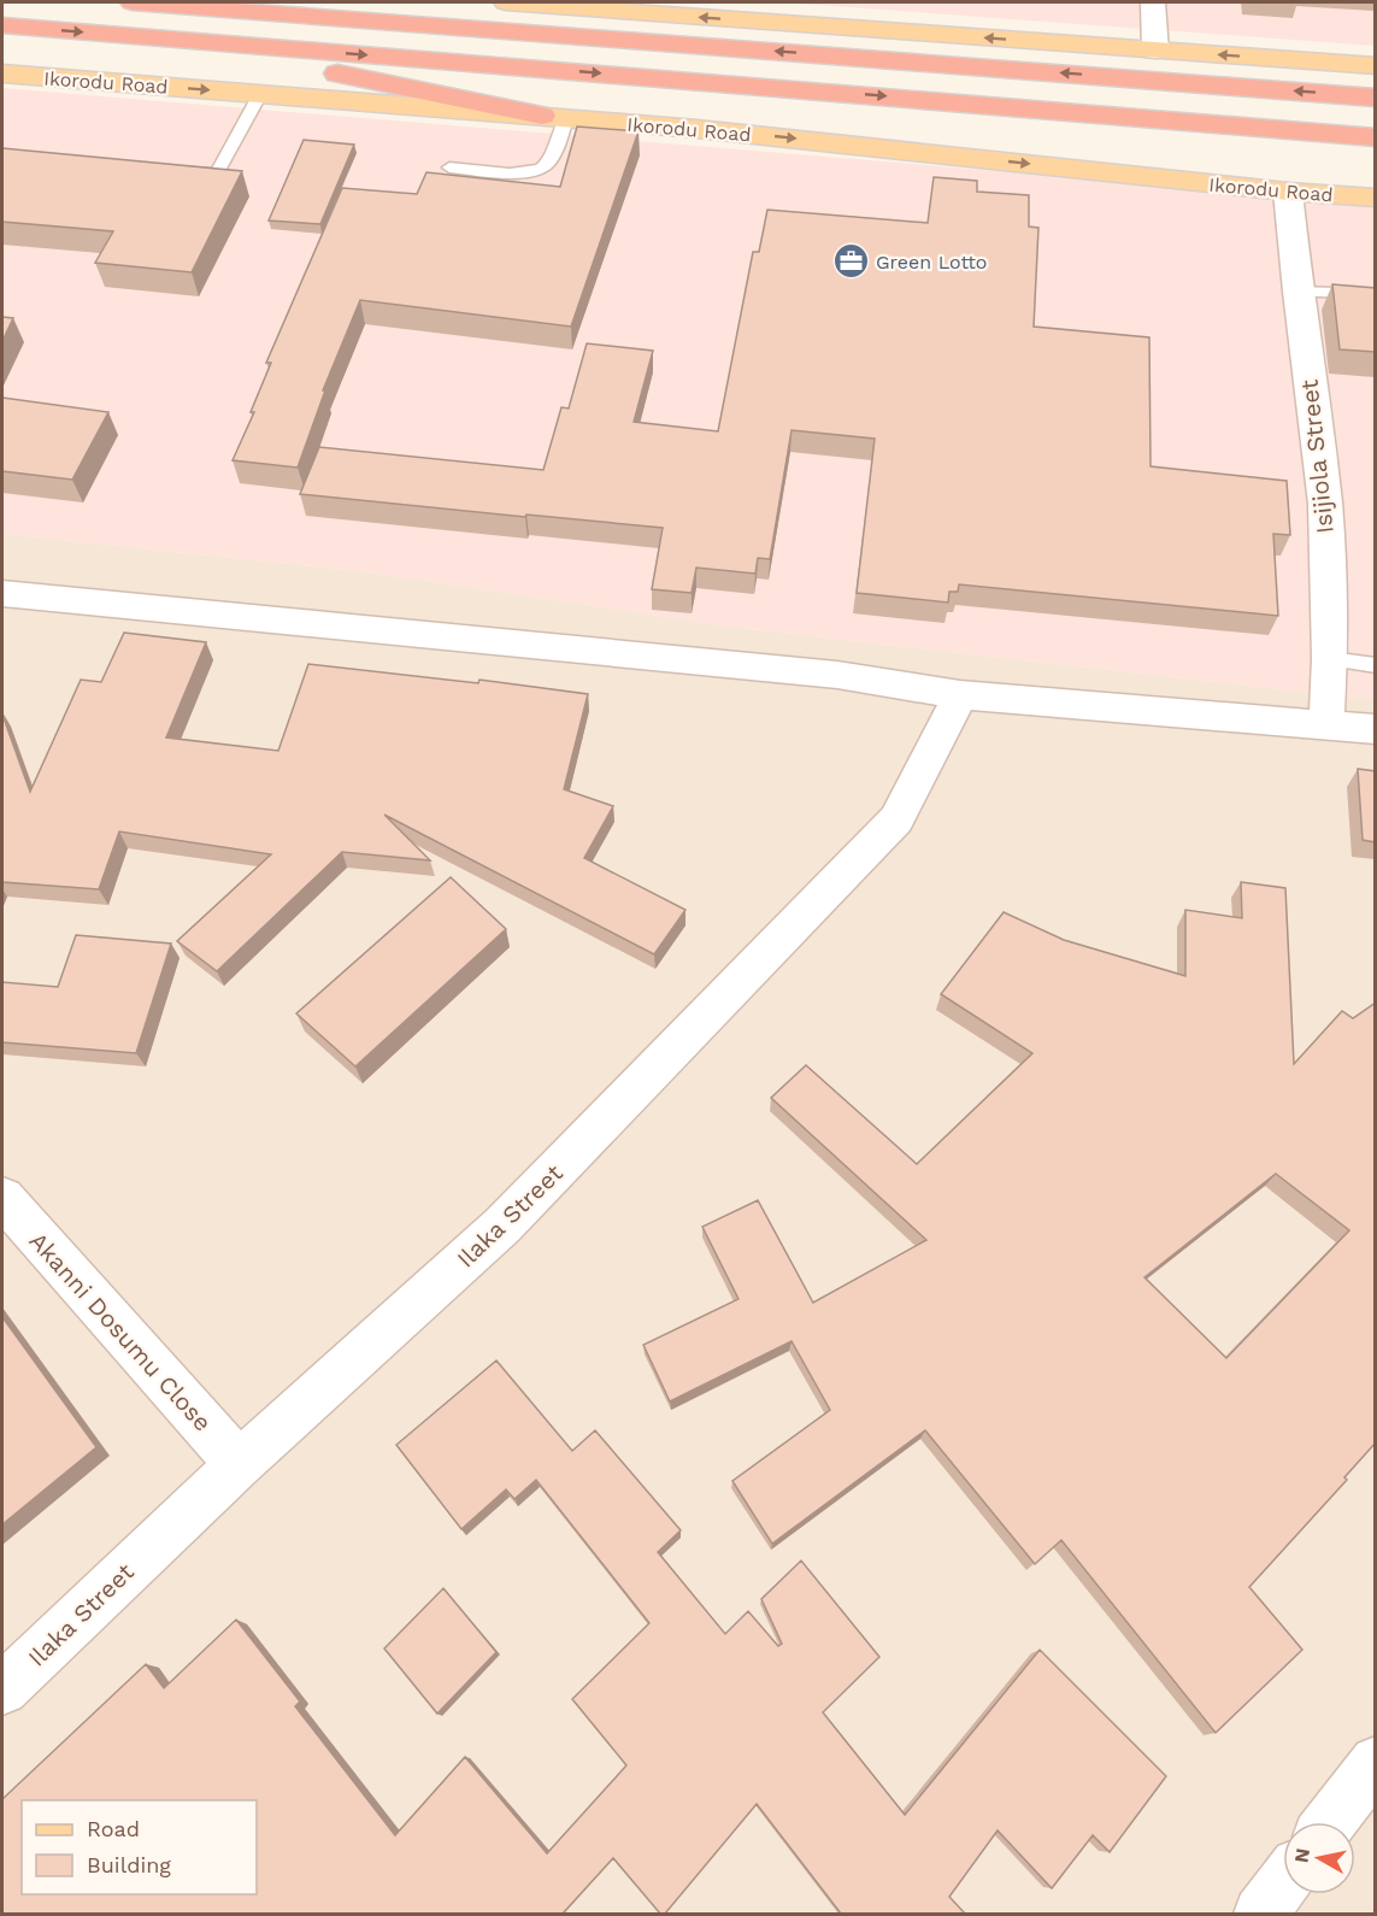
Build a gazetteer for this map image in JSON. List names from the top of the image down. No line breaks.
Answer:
{"streets":{"main road":["Ikorodu Road"],"street":["Isijiola Street","Ilaka Street","Akanni Dosumu Close"]},"crossings":[["Ikorodu Road","Isijiola Street"],["Ilaka Street","Akanni Dosumu Close"]],"places":{"office":["Green Lotto"]},"legend":["Road","Building"],"north":"left"}
